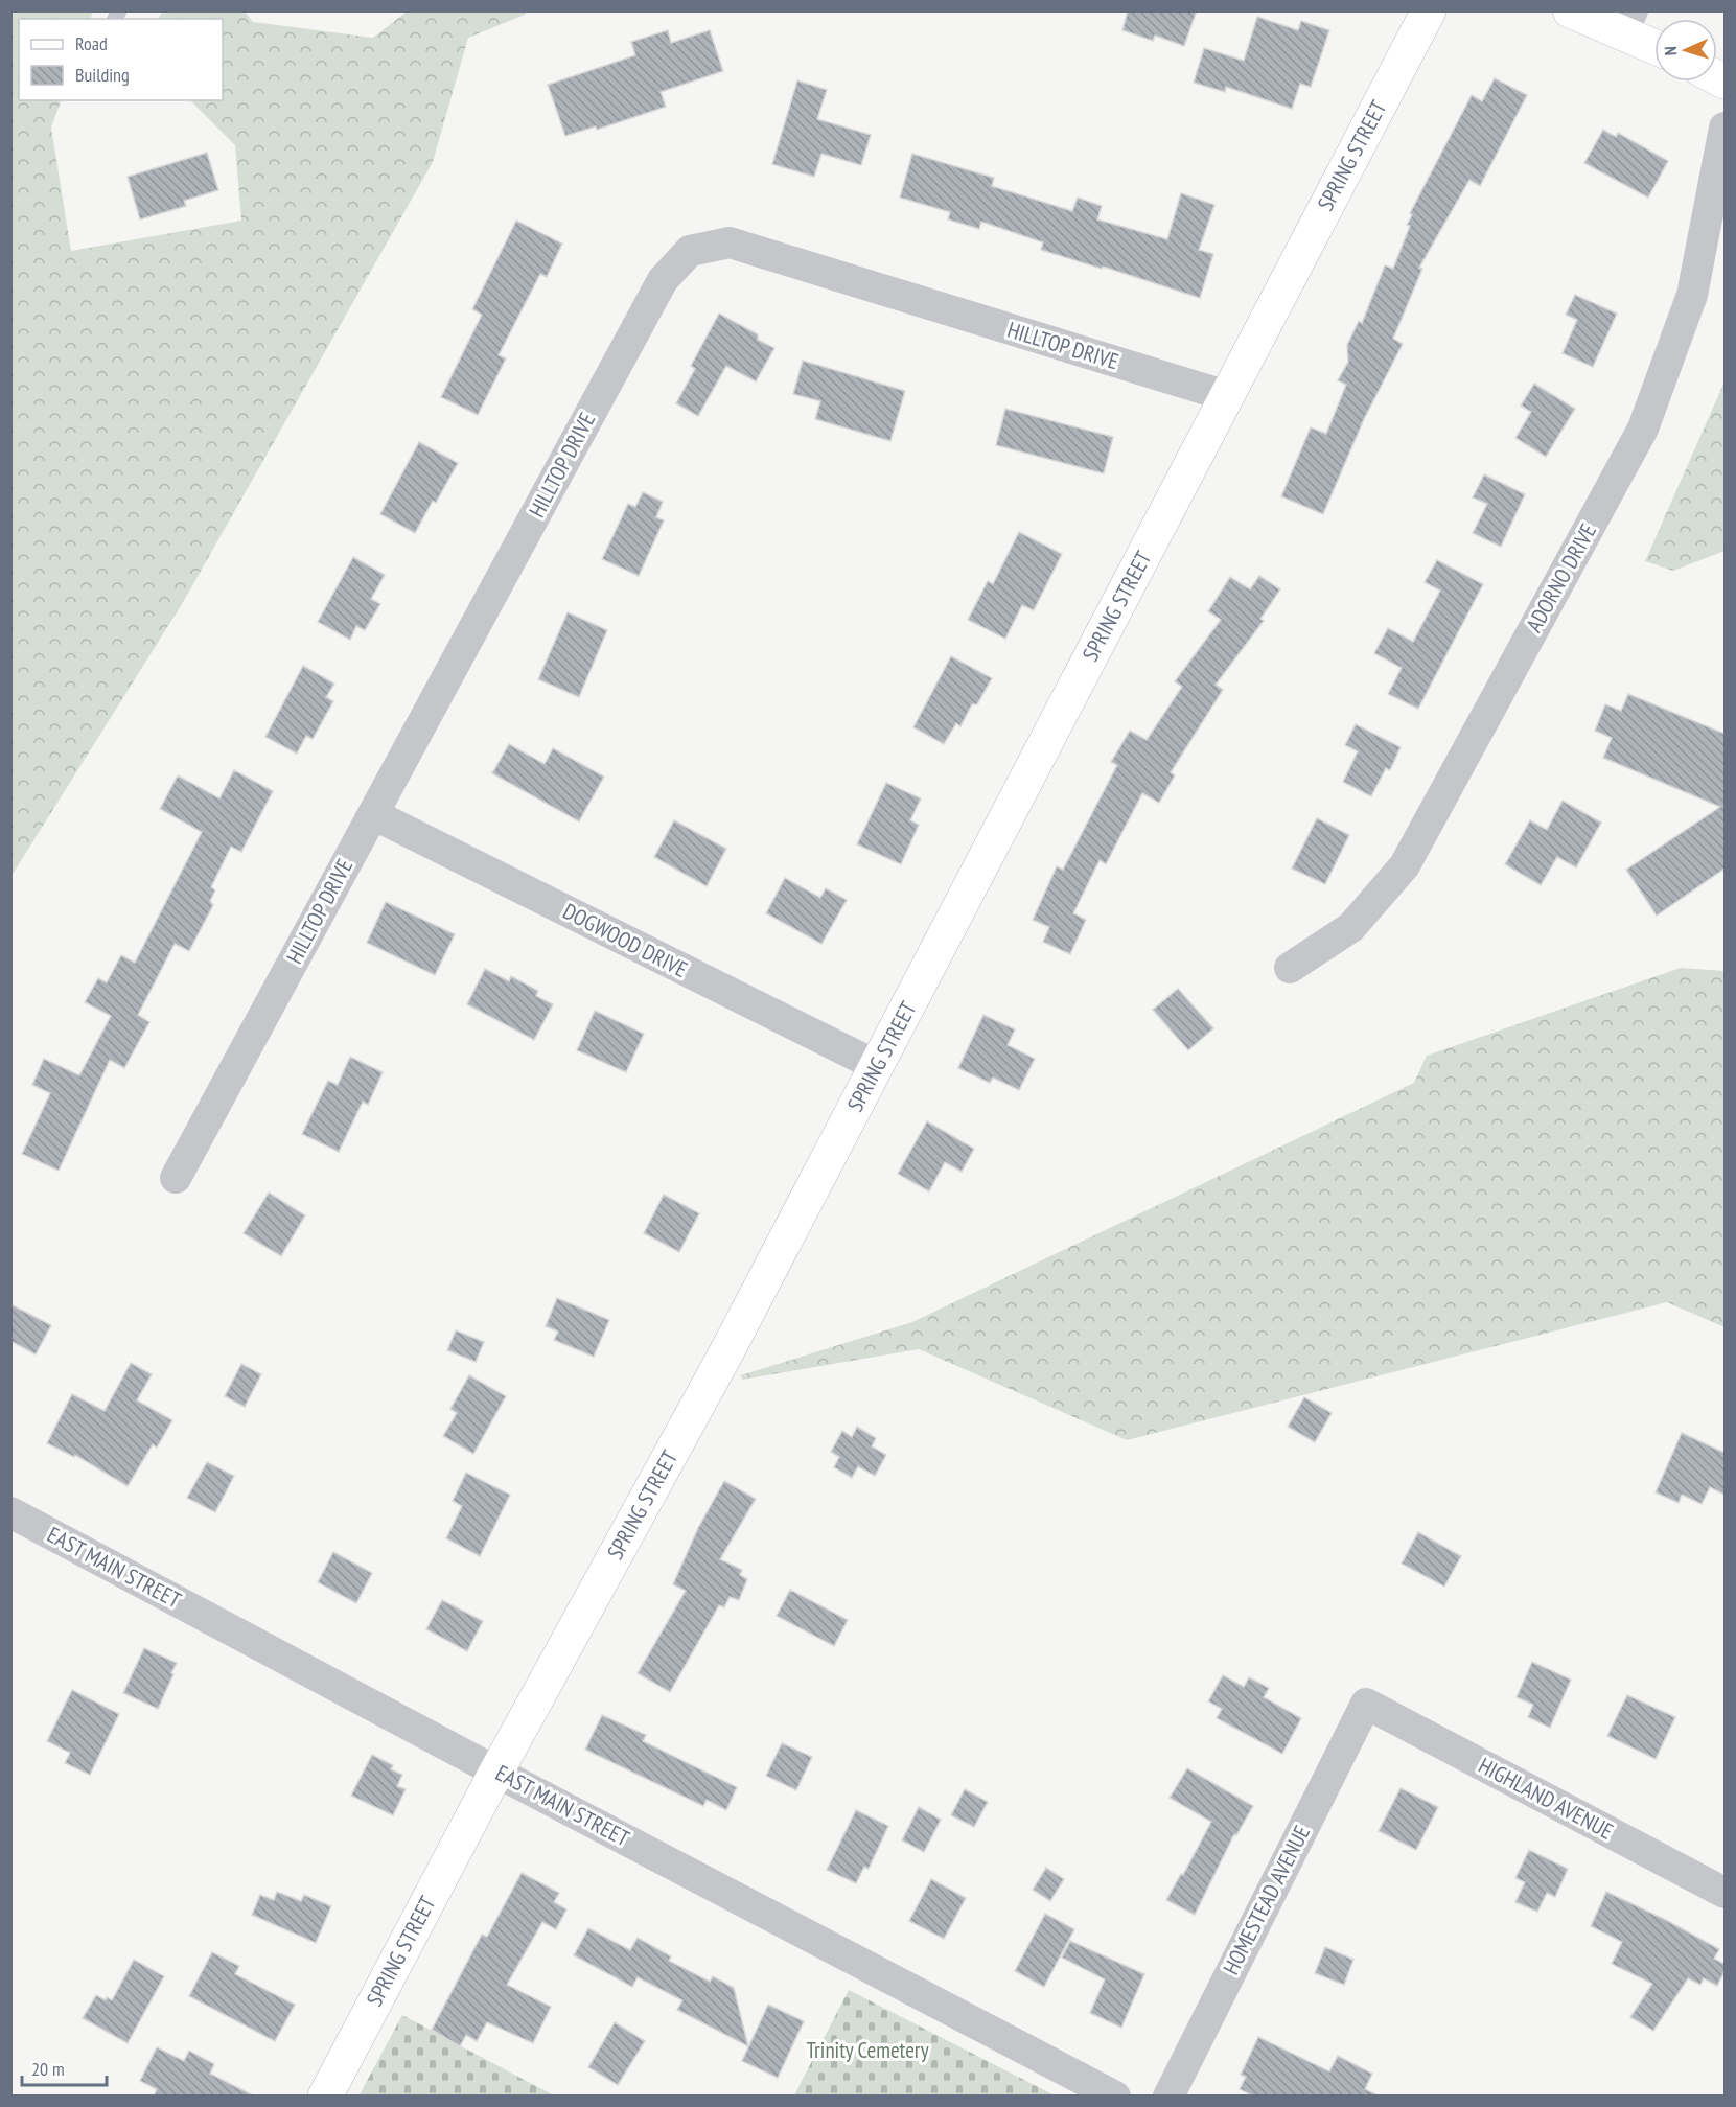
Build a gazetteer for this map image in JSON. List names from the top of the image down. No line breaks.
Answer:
{"streets":{"street":["SPRING STREET","HILLTOP DRIVE","ADORNO DRIVE","DOGWOOD DRIVE","EAST MAIN STREET","HIGHLAND AVENUE","HOMESTEAD AVENUE"]},"crossings":[["SPRING STREET","HILLTOP DRIVE"],["SPRING STREET","DOGWOOD DRIVE"],["SPRING STREET","EAST MAIN STREET"],["HILLTOP DRIVE","DOGWOOD DRIVE"],["HIGHLAND AVENUE","HOMESTEAD AVENUE"]],"parks":["Trinity Cemetery"],"legend":["Road","Building"],"scale_bar":"20 m","north":"left"}
